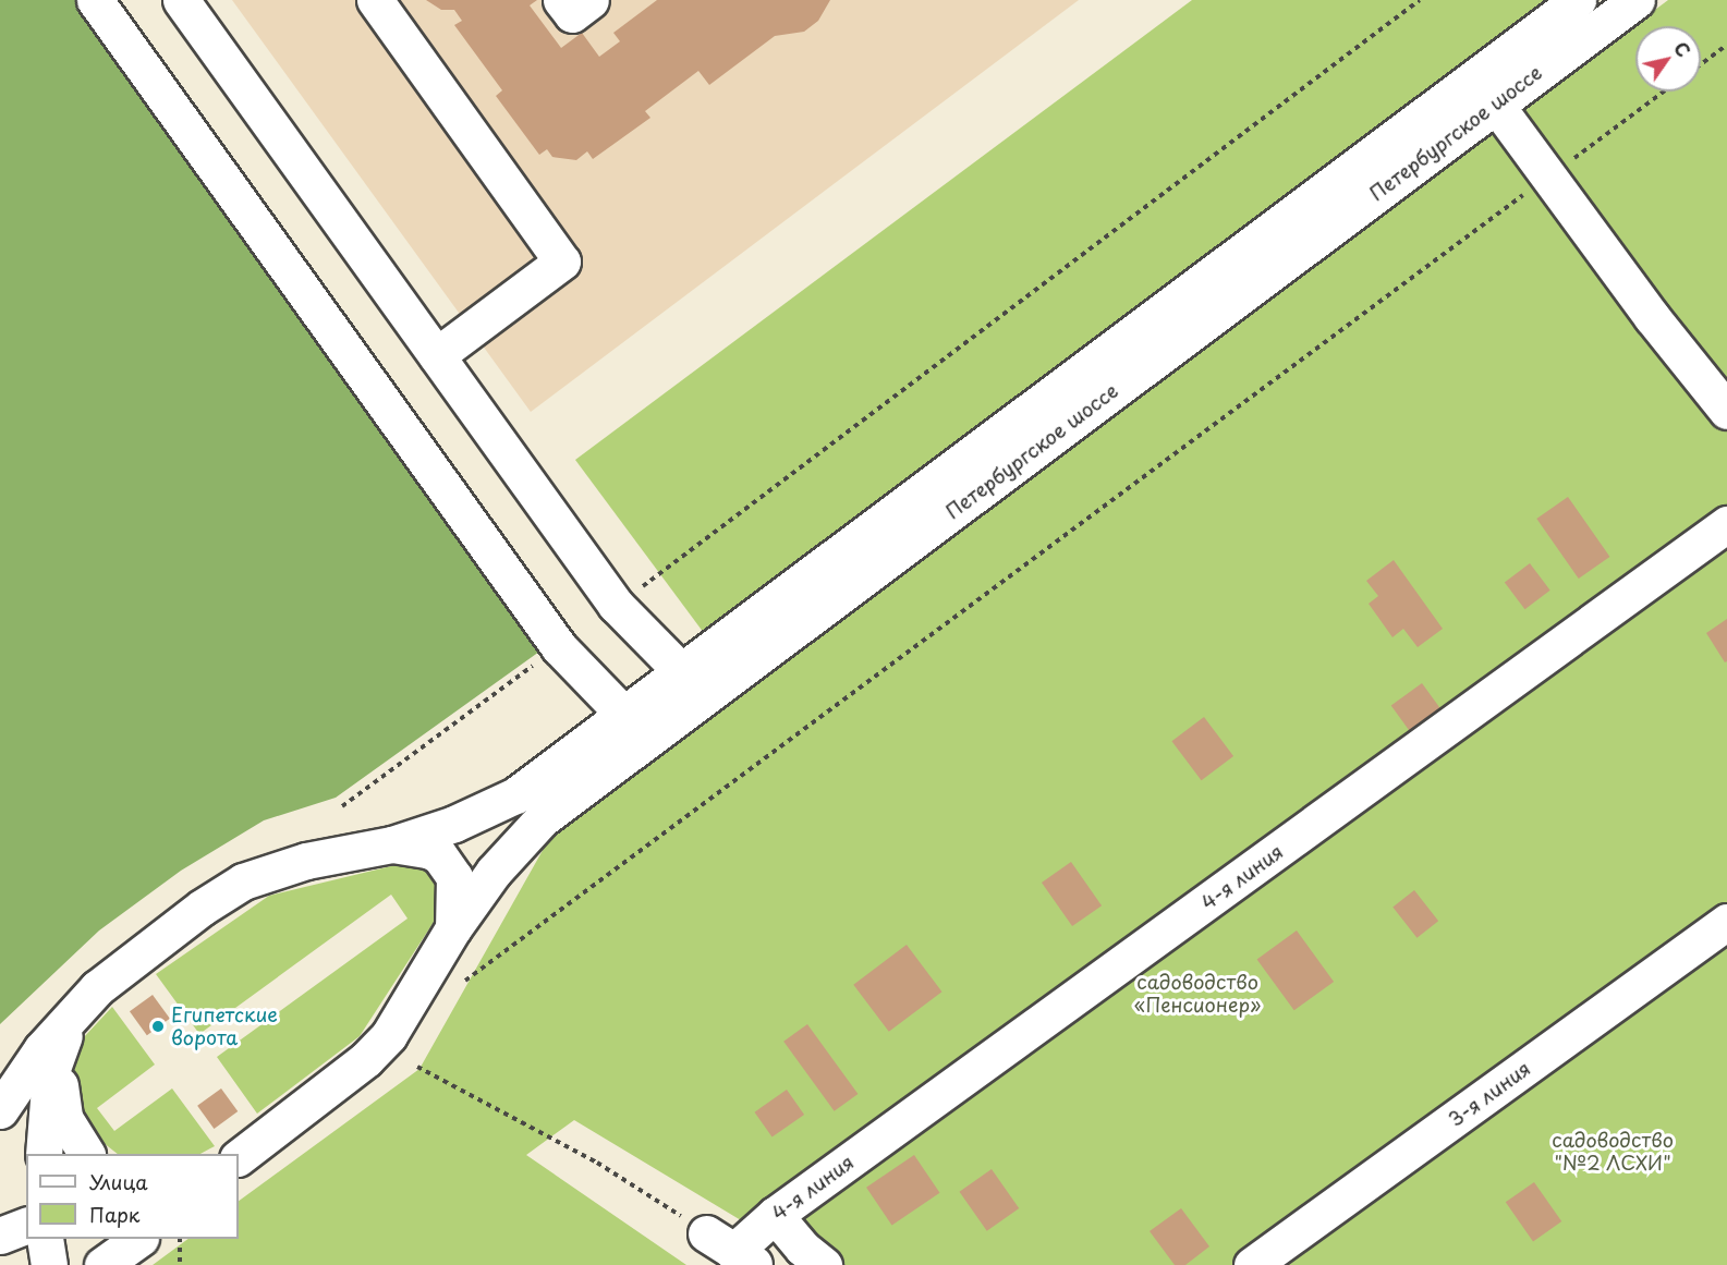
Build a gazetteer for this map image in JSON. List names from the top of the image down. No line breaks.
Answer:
{"streets":{"main road":["Петербургское шоссе","4-я линия","3-я линия"]},"parks":["садоводство «Пенсионер»","садоводство \"№2 ЛСХИ\""],"places":["Египетские ворота"],"legend":["Улица","Парк"],"north":"top right"}
